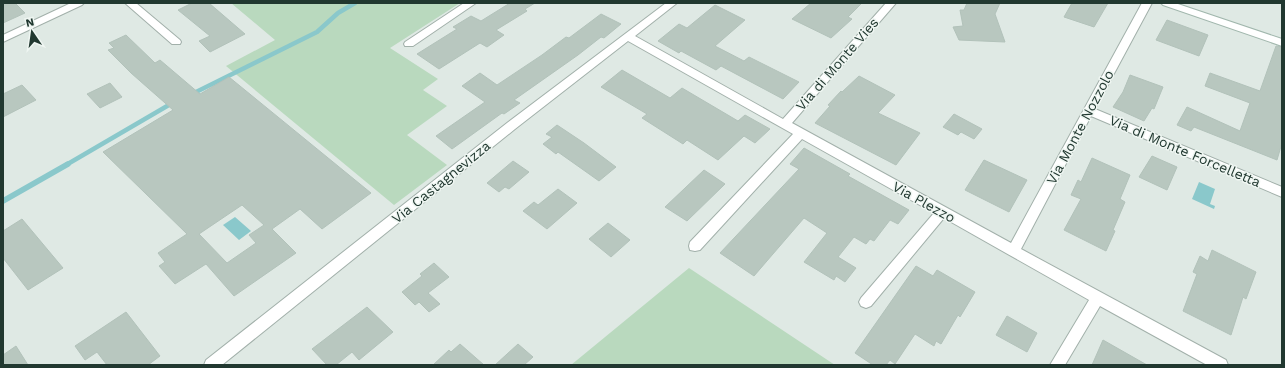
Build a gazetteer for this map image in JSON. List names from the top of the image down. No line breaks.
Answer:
{"streets":{"street":["Via di Monte Vies","Via Monte Nozzolo","Via di Monte Forcelletta","Via Castagnevizza","Via Plezzo"]},"crossings":[["Via di Monte Vies","Via Plezzo"],["Via Monte Nozzolo","Via di Monte Forcelletta"],["Via Monte Nozzolo","Via Plezzo"],["Via Castagnevizza","Via Plezzo"]],"north":"top"}
